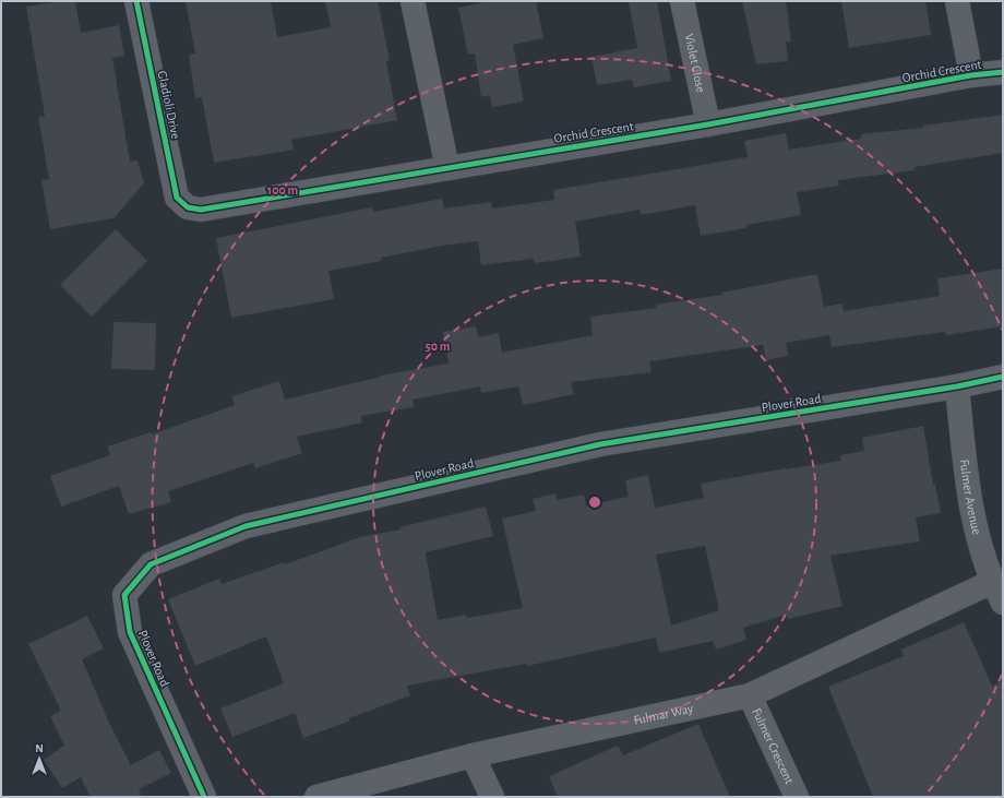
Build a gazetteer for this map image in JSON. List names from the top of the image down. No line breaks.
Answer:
{"streets":{"street":["Violet Close","Orchid Crescent","Gladioli Drive","Plover Road","Fulmer Avenue","Fulmar Way","Fulmer Crescent"]},"crossings":[["Violet Close","Orchid Crescent"],["Orchid Crescent","Gladioli Drive"],["Plover Road","Fulmer Avenue"],["Fulmer Avenue","Fulmar Way"],["Fulmar Way","Fulmer Crescent"]],"north":"top","rings":["100 m","50 m"]}
